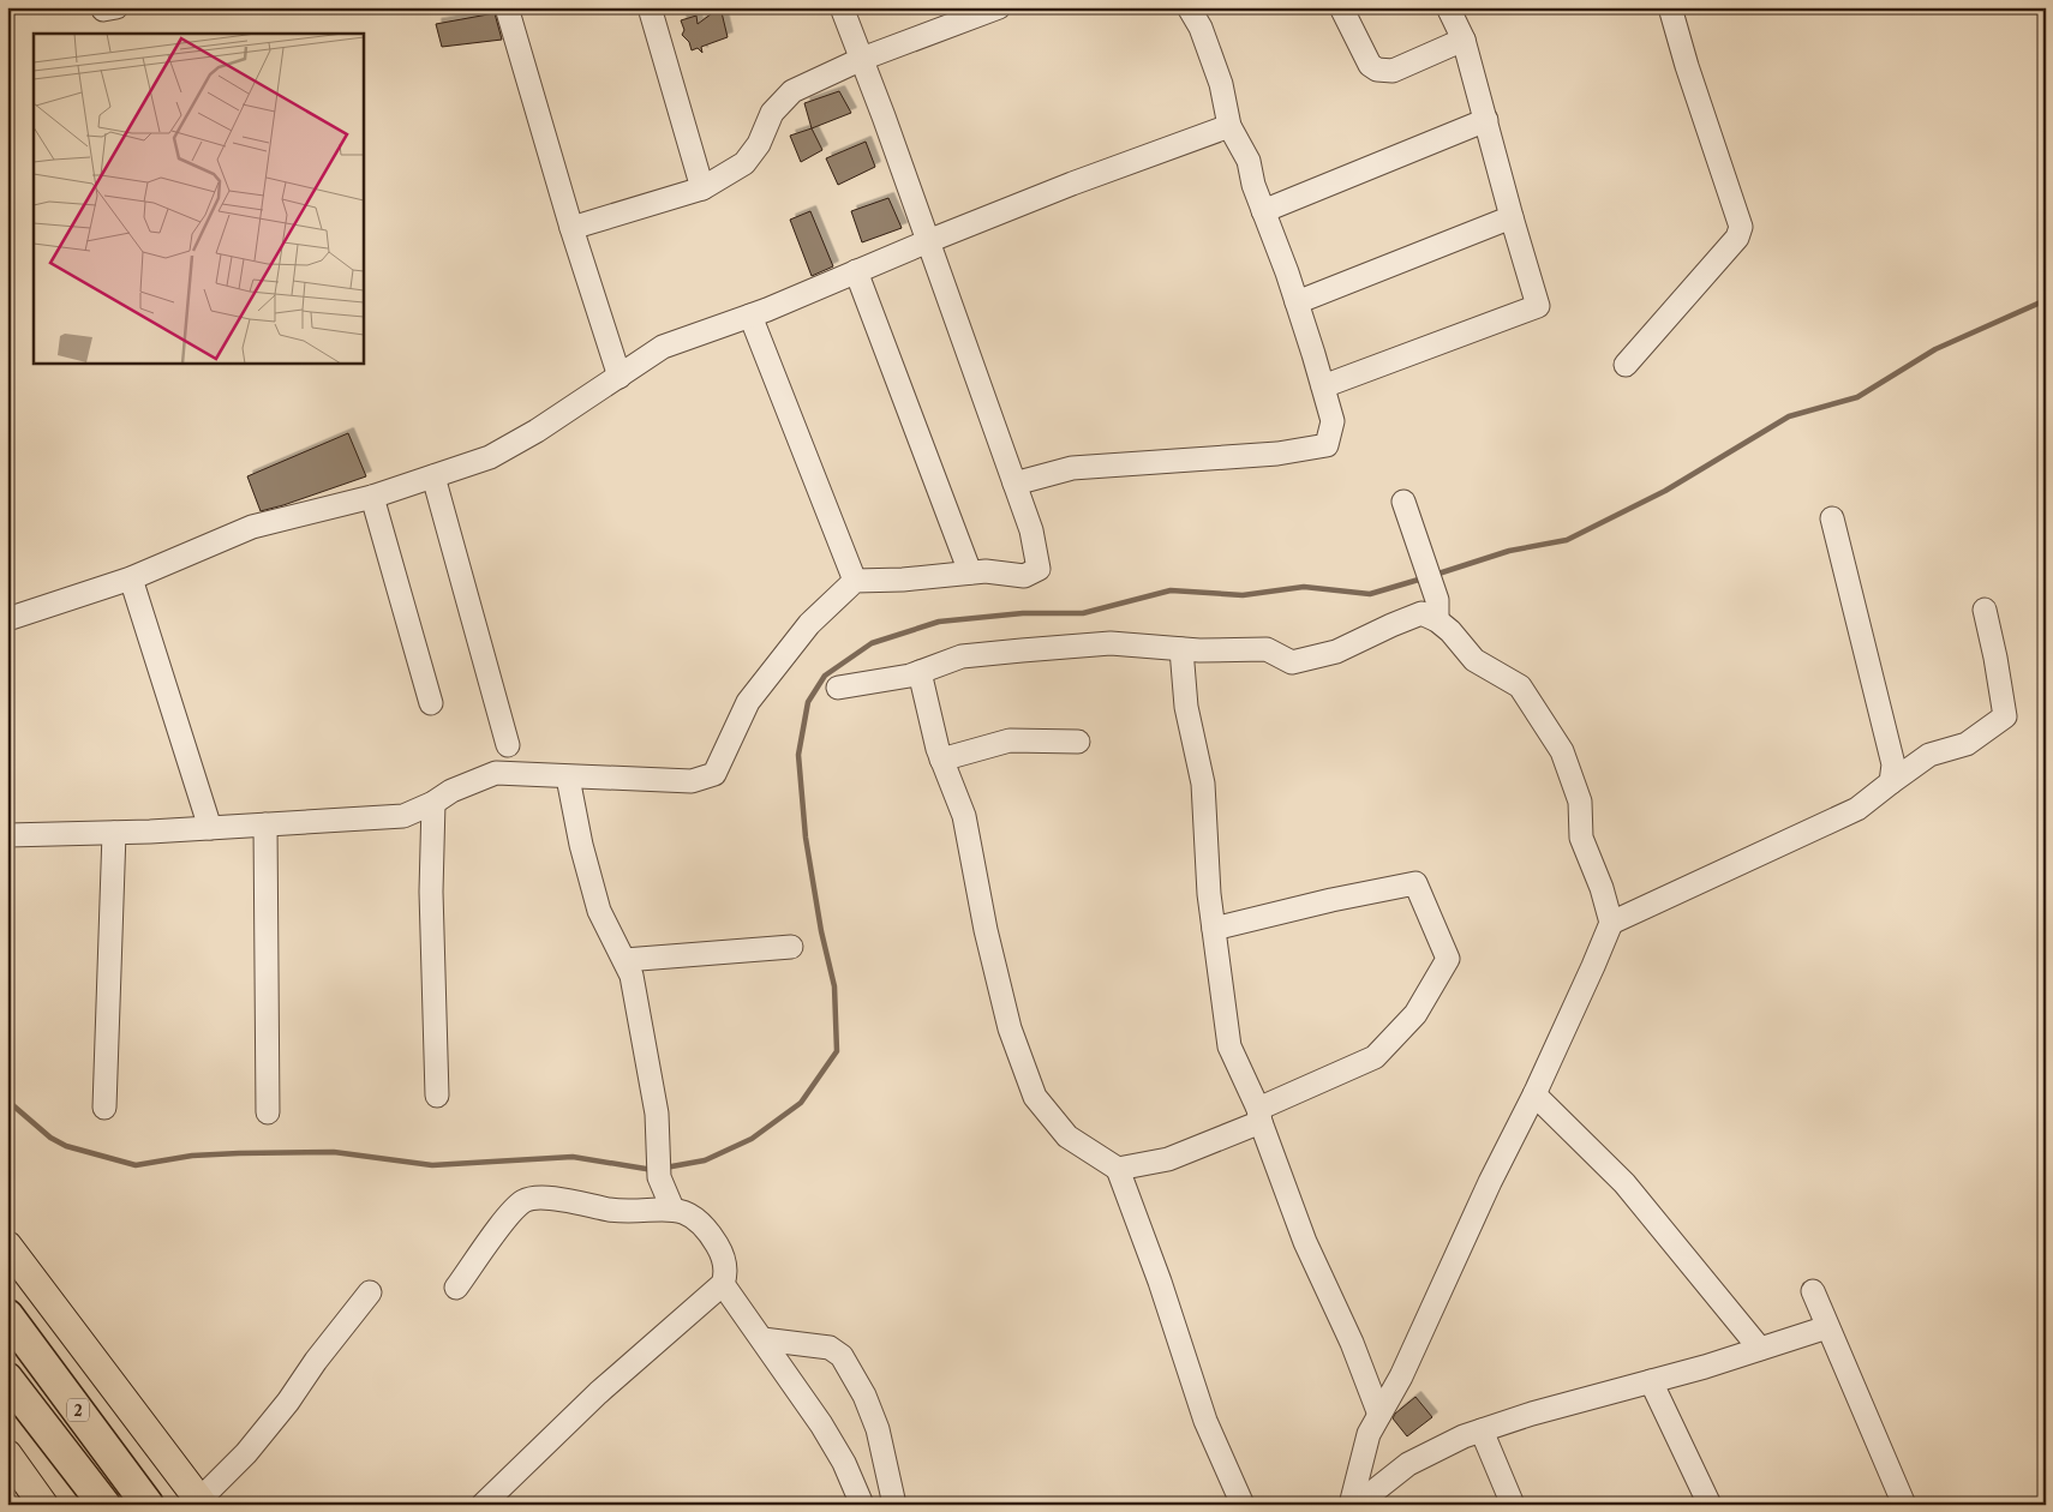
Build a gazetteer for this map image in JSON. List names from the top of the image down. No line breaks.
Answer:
{"streets":{"highway":["2"]}}
